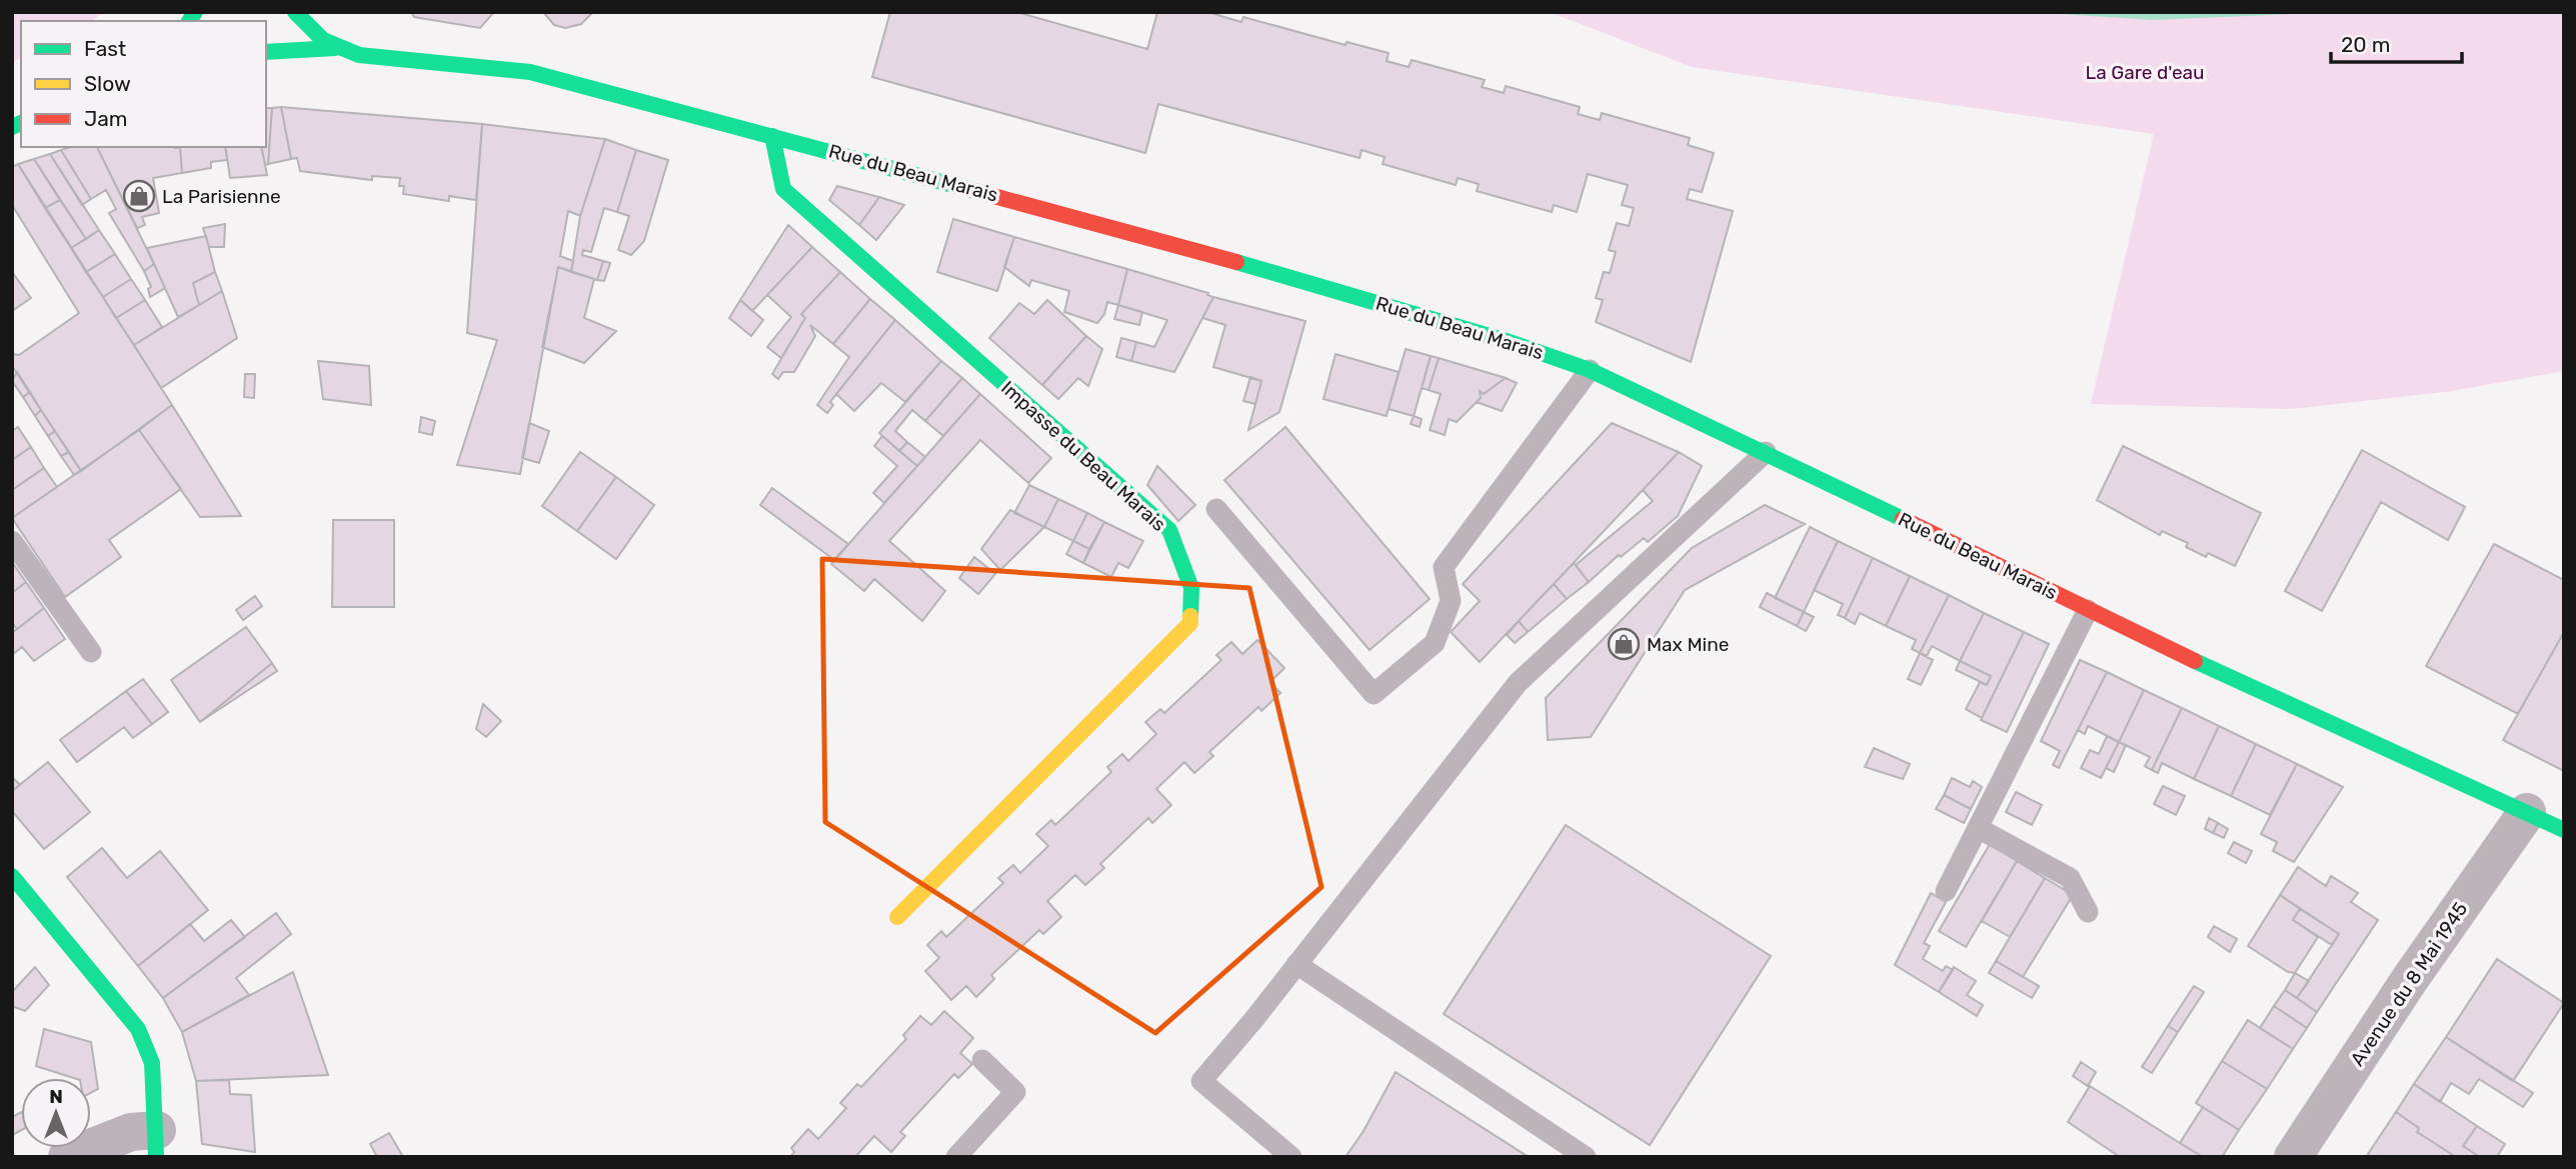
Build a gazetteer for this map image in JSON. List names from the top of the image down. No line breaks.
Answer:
{"streets":{"street":["Rue du Beau Marais","Impasse du Beau Marais","Avenue du 8 Mai 1945"]},"crossings":[["Rue du Beau Marais","Impasse du Beau Marais"],["Rue du Beau Marais","Avenue du 8 Mai 1945"]],"parks":["La Gare d'eau"],"places":{"shop":["La Parisienne","Max Mine"]},"legend":["Fast","Slow","Jam"],"scale_bar":"20 m","north":"top"}
